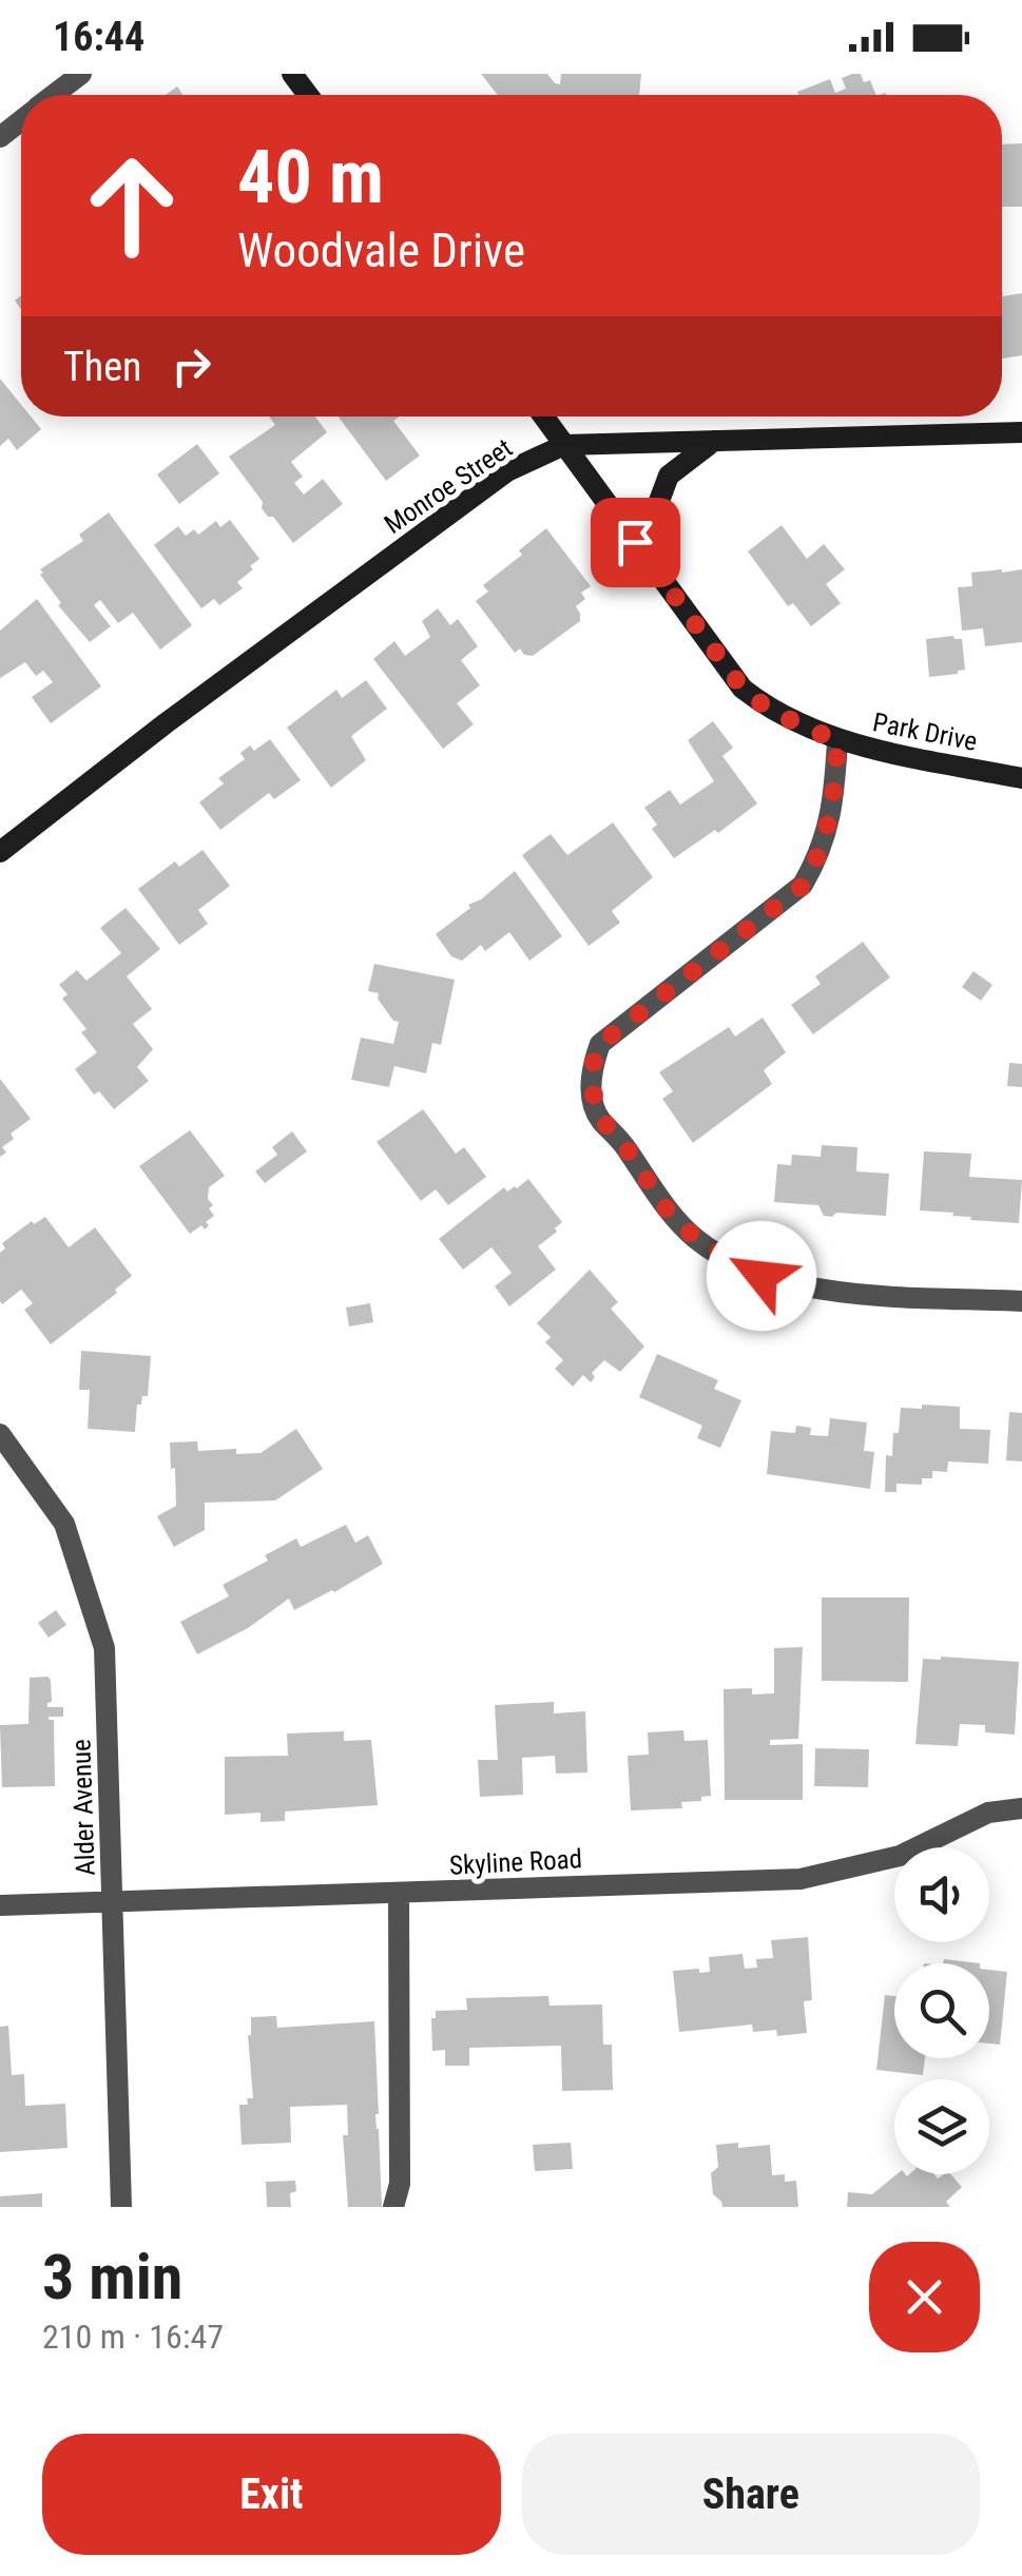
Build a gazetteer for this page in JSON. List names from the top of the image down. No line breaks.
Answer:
{"streets":{"street":["Monroe Street","Park Drive","Alder Avenue","Skyline Road"]},"crossings":[["Monroe Street","Park Drive"],["Alder Avenue","Skyline Road"]],"page":{"status":"16:44","turn":["40 m","Woodvale Drive"],"then":"Then","heading":["3 min","210 m · 16:47"],"buttons":["Exit","Share"]}}
